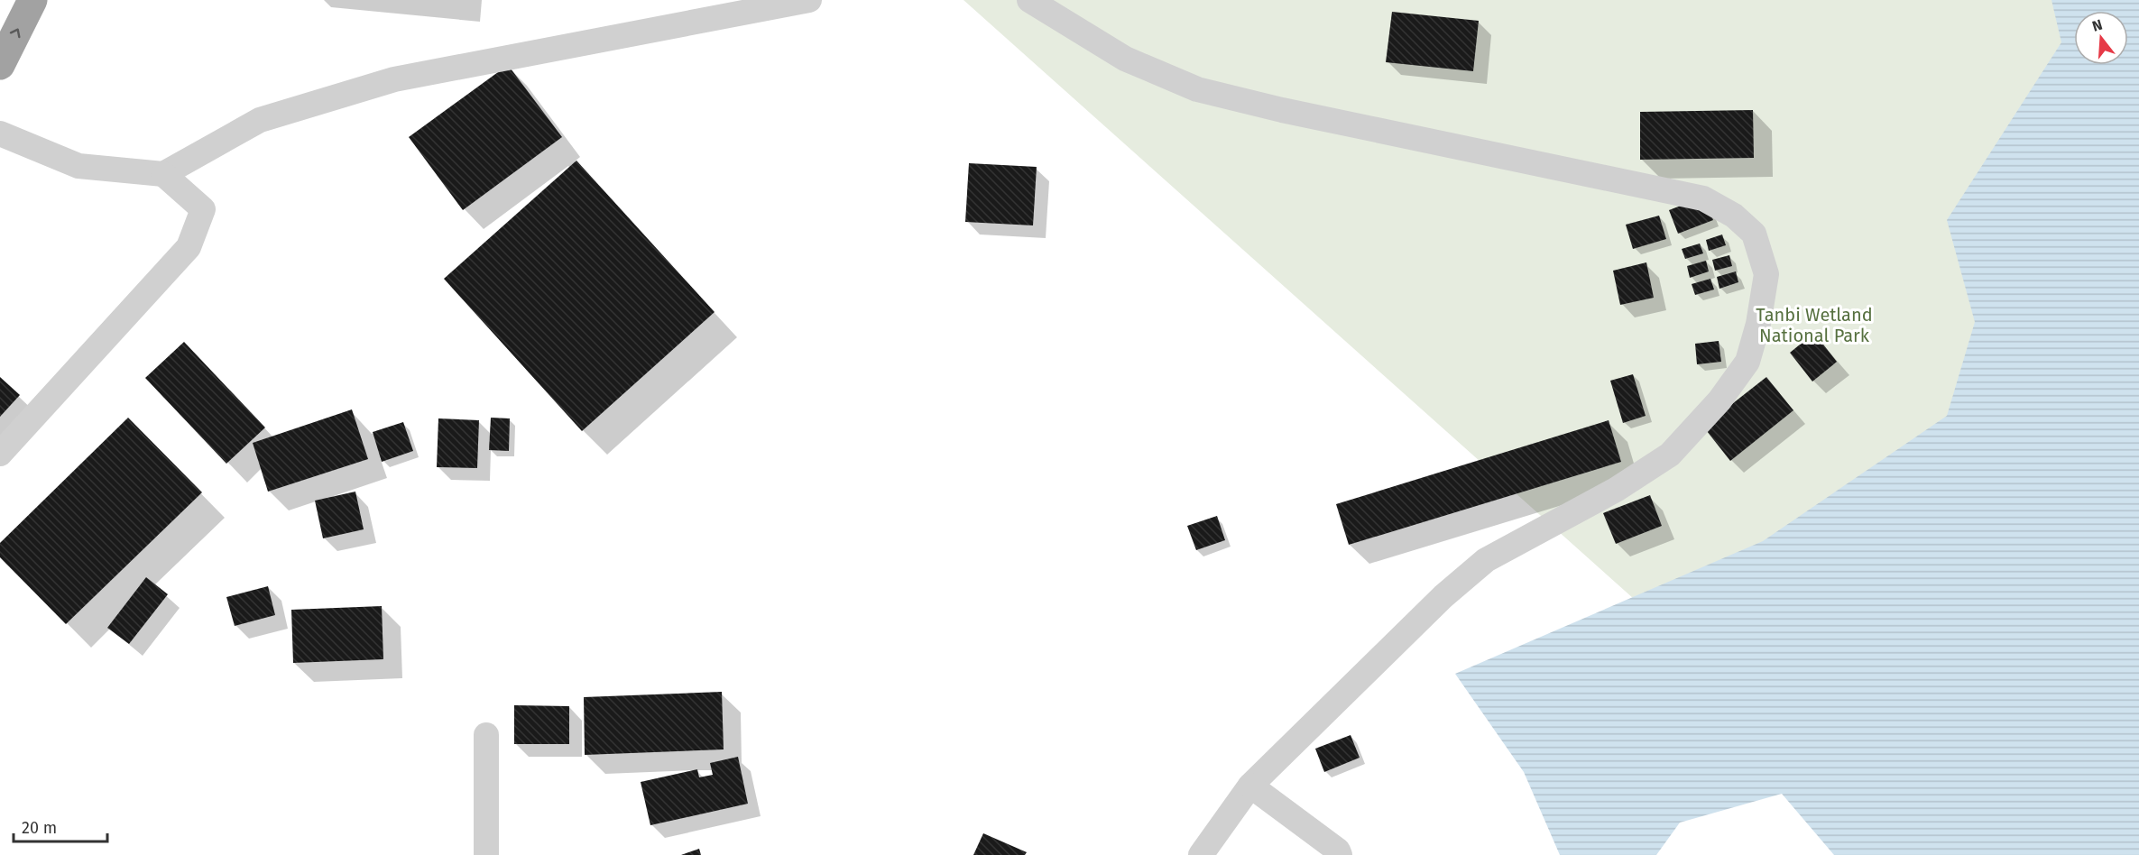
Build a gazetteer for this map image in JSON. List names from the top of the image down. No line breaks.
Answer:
{"parks":["Tanbi Wetland National Park"],"scale_bar":"20 m","north":"top"}
